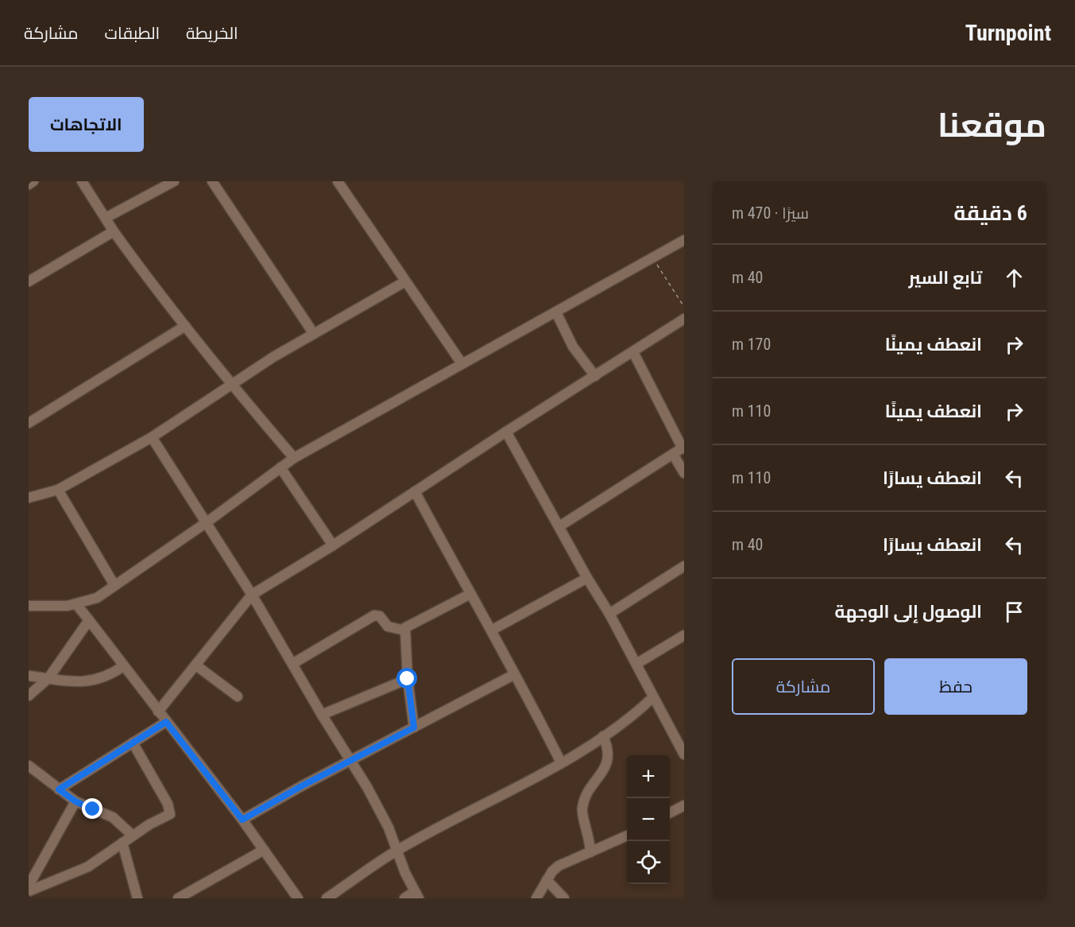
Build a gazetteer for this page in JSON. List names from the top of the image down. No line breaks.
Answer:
{"page":{"header":"Turnpoint","nav":["الخريطة","الطبقات","مشاركة"],"title":"موقعنا","buttons":["الاتجاهات",["حفظ","مشاركة"]],"heading":["6 دقيقة","سيرًا · 470 m"],"list":[["تابع السير","40 m"],["انعطف يمينًا","170 m"],["انعطف يمينًا","110 m"],["انعطف يسارًا","110 m"],["انعطف يسارًا","40 m"],"الوصول إلى الوجهة"],"map_buttons":["+","−"]}}
